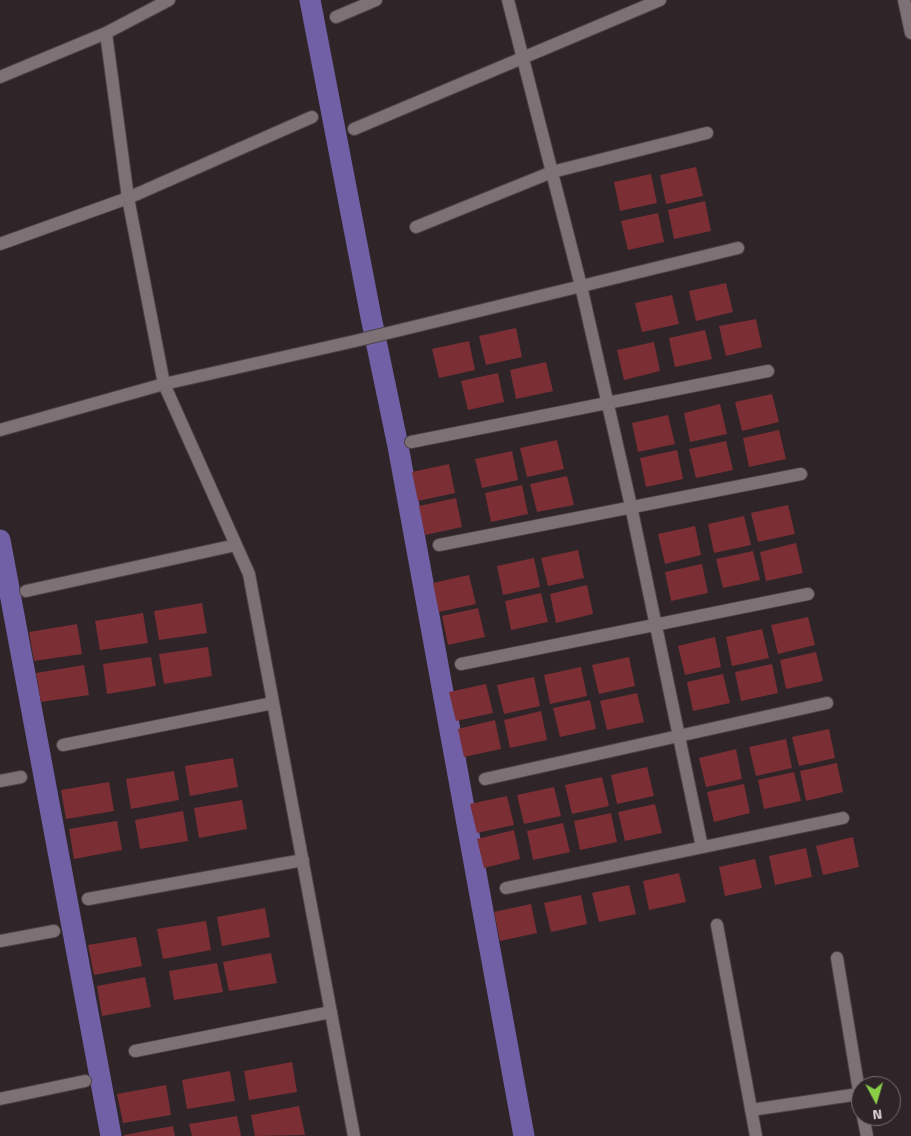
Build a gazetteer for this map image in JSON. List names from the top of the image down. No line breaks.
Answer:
{"north":"bottom"}
